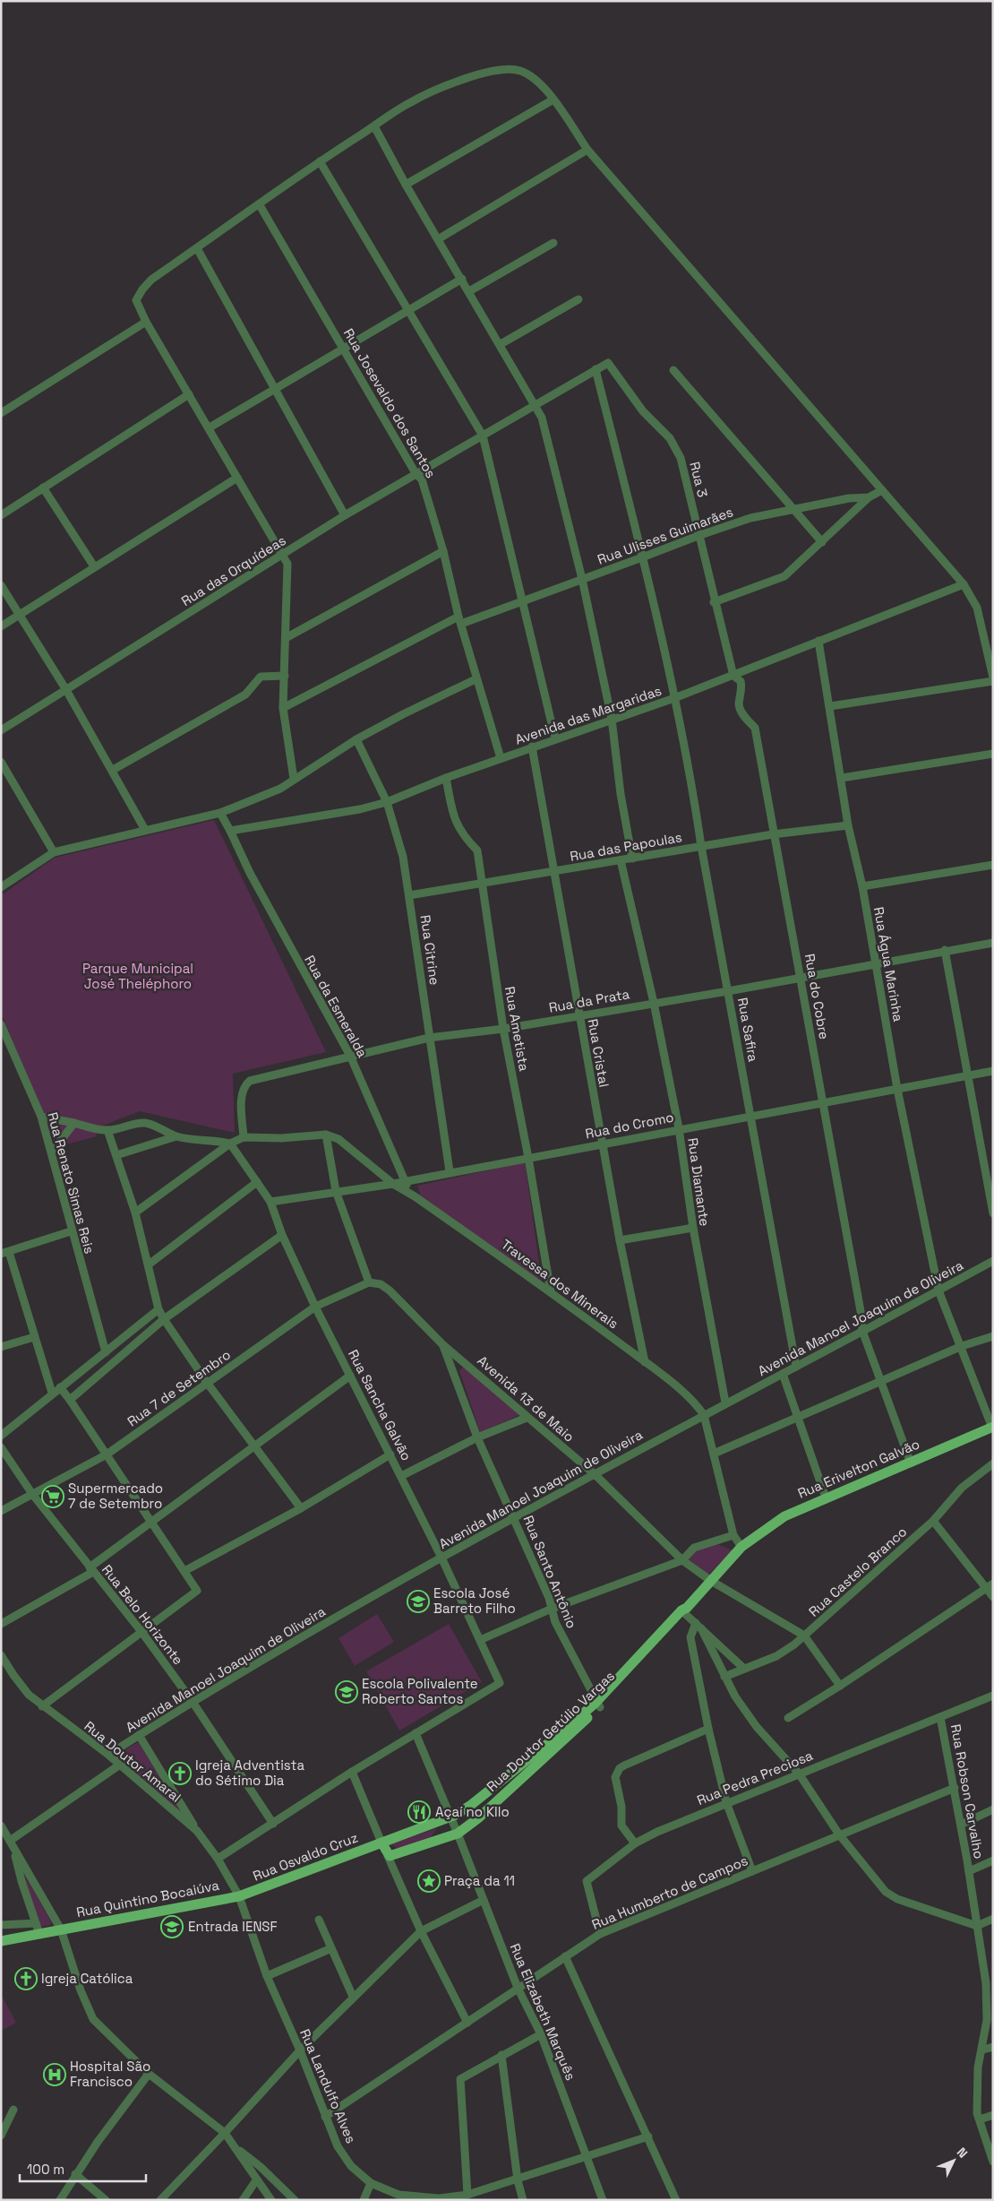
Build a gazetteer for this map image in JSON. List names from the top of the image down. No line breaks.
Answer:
{"streets":{"main road":["Rua Erivelton Galvão","Rua Doutor Getúlio Vargas","Rua Osvaldo Cruz","Rua Quintino Bocaiúva"],"street":["Rua Josevaldo dos Santos","Rua 3","Rua Ulisses Guimarães","Rua das Orquídeas","Avenida das Margaridas","Rua das Papoulas","Rua Citrine","Rua Água Marinha","Rua do Cobre","Rua da Prata","Rua da Esmeralda","Rua Ametista","Rua Safira","Rua Cristal","Rua do Cromo","Rua Diamante","Rua Renato Simas Reis","Travessa dos Minerais","Avenida Manoel Joaquim de Oliveira","Rua 7 de Setembro","Avenida 13 de Maio","Rua Sancha Galvão","Rua Santo Antônio","Rua Castelo Branco","Rua Belo Horizonte","Rua Doutor Amaral","Rua Pedra Preciosa","Rua Robson Carvalho","Rua Humberto de Campos","Rua Elizabeth Marquês","Rua Landulfo Alves"]},"crossings":[["Rua Josevaldo dos Santos","Rua Ulisses Guimarães"],["Rua Josevaldo dos Santos","Rua das Orquídeas"],["Rua Josevaldo dos Santos","Avenida das Margaridas"],["Rua 3","Rua Ulisses Guimarães"],["Rua 3","Rua das Orquídeas"],["Rua 3","Avenida das Margaridas"],["Rua 3","Rua do Cobre"],["Rua Ulisses Guimarães","Rua Safira"],["Rua das Orquídeas","Rua Safira"],["Avenida das Margaridas","Rua Citrine"],["Avenida das Margaridas","Rua Água Marinha"],["Avenida das Margaridas","Rua do Cobre"],["Avenida das Margaridas","Rua da Esmeralda"],["Avenida das Margaridas","Rua Ametista"],["Avenida das Margaridas","Rua Safira"],["Avenida das Margaridas","Rua Cristal"],["Rua das Papoulas","Rua Citrine"],["Rua das Papoulas","Rua Água Marinha"],["Rua das Papoulas","Rua do Cobre"],["Rua das Papoulas","Rua Ametista"],["Rua das Papoulas","Rua Safira"],["Rua das Papoulas","Rua Cristal"],["Rua das Papoulas","Rua Diamante"],["Rua Citrine","Rua da Prata"],["Rua Citrine","Rua do Cromo"],["Rua Água Marinha","Rua da Prata"],["Rua Água Marinha","Rua do Cromo"],["Rua Água Marinha","Avenida Manoel Joaquim de Oliveira"],["Rua Água Marinha","Rua Erivelton Galvão"],["Rua do Cobre","Rua da Prata"],["Rua do Cobre","Rua do Cromo"],["Rua do Cobre","Avenida Manoel Joaquim de Oliveira"],["Rua do Cobre","Rua Erivelton Galvão"],["Rua da Prata","Rua da Esmeralda"],["Rua da Prata","Rua Ametista"],["Rua da Prata","Rua Safira"],["Rua da Prata","Rua Cristal"],["Rua da Prata","Rua Diamante"],["Rua da Esmeralda","Rua do Cromo"],["Rua da Esmeralda","Travessa dos Minerais"],["Rua Ametista","Rua do Cromo"],["Rua Ametista","Travessa dos Minerais"],["Rua Safira","Rua do Cromo"],["Rua Safira","Avenida Manoel Joaquim de Oliveira"],["Rua Cristal","Rua do Cromo"],["Rua Cristal","Travessa dos Minerais"],["Rua do Cromo","Rua Diamante"],["Rua do Cromo","Travessa dos Minerais"],["Rua do Cromo","Rua Sancha Galvão"],["Rua Diamante","Avenida Manoel Joaquim de Oliveira"],["Travessa dos Minerais","Avenida Manoel Joaquim de Oliveira"],["Avenida Manoel Joaquim de Oliveira","Avenida 13 de Maio"],["Avenida Manoel Joaquim de Oliveira","Rua Sancha Galvão"],["Avenida Manoel Joaquim de Oliveira","Rua Santo Antônio"],["Avenida Manoel Joaquim de Oliveira","Rua Belo Horizonte"],["Avenida Manoel Joaquim de Oliveira","Rua Doutor Amaral"],["Rua 7 de Setembro","Avenida 13 de Maio"],["Rua 7 de Setembro","Rua Sancha Galvão"],["Rua 7 de Setembro","Rua Belo Horizonte"],["Avenida 13 de Maio","Rua Santo Antônio"],["Avenida 13 de Maio","Rua Castelo Branco"],["Avenida 13 de Maio","Rua Doutor Getúlio Vargas"],["Rua Sancha Galvão","Rua Elizabeth Marquês"],["Rua Erivelton Galvão","Rua Doutor Getúlio Vargas"],["Rua Santo Antônio","Rua Doutor Getúlio Vargas"],["Rua Doutor Getúlio Vargas","Rua Osvaldo Cruz"],["Rua Doutor Getúlio Vargas","Rua Elizabeth Marquês"],["Rua Doutor Amaral","Rua Osvaldo Cruz"],["Rua Doutor Amaral","Rua Quintino Bocaiúva"],["Rua Doutor Amaral","Rua Landulfo Alves"],["Rua Pedra Preciosa","Rua Robson Carvalho"],["Rua Pedra Preciosa","Rua Humberto de Campos"],["Rua Robson Carvalho","Rua Humberto de Campos"],["Rua Osvaldo Cruz","Rua Quintino Bocaiúva"],["Rua Osvaldo Cruz","Rua Landulfo Alves"],["Rua Humberto de Campos","Rua Elizabeth Marquês"],["Rua Humberto de Campos","Rua Landulfo Alves"],["Rua Quintino Bocaiúva","Rua Landulfo Alves"],["Rua Elizabeth Marquês","Rua Landulfo Alves"]],"parks":["Parque Municipal José Theléphoro"],"places":{"supermarket":["Supermercado 7 de Setembro"],"school or university":["Escola José Barreto Filho","Escola Polivalente Roberto Santos","Entrada IENSF"],"church":["Igreja Adventista do Sétimo Dia","Igreja Católica"],"restaurant":["Açaí no KIlo"],"place":["Praça da 11"],"hospital":["Hospital São Francisco"]},"scale_bar":"100 m","north":"top right"}
